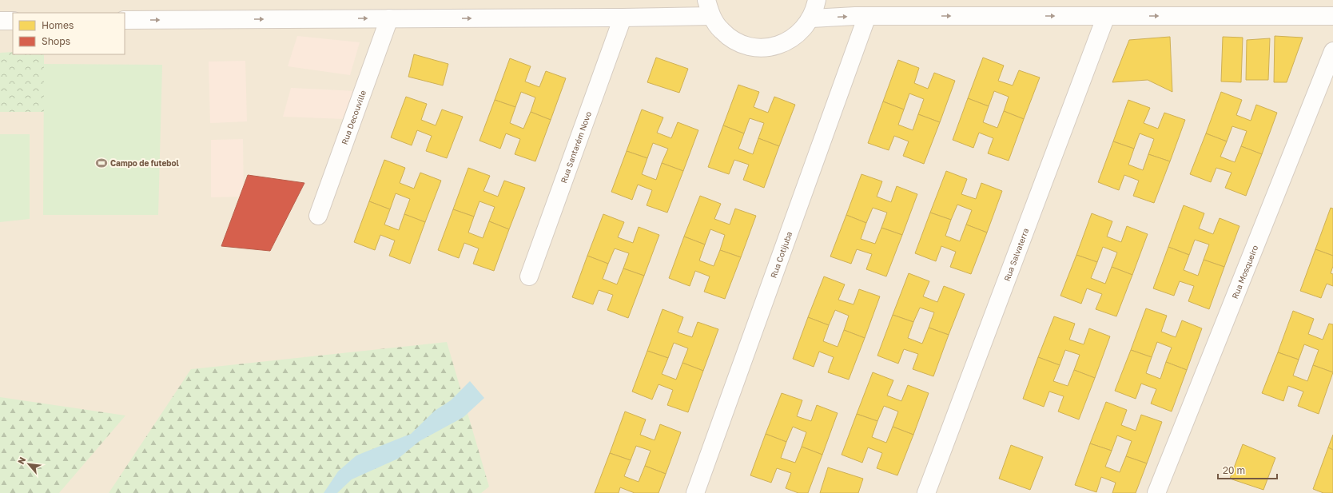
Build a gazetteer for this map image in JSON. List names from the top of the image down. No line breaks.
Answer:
{"streets":{"street":["Rua Decouville","Rua Santarém Novo","Rua Cotijuba","Rua Salvaterra","Rua Mosqueiro"]},"places":{"sports":["Campo de futebol"]},"legend":["Homes","Shops"],"scale_bar":"20 m","north":"top left"}
